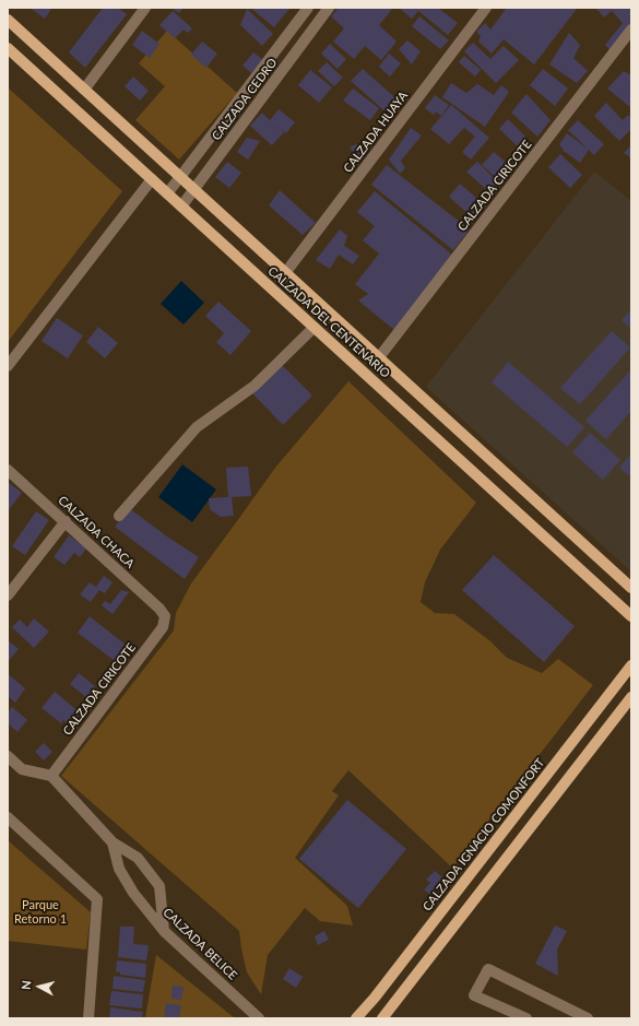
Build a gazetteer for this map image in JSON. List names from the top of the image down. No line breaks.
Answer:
{"streets":{"main road":["CALZADA DEL CENTENARIO","CALZADA IGNACIO COMONFORT"],"street":["CALZADA CEDRO","CALZADA HUAYA","CALZADA CIRICOTE","CALZADA CHACA","CALZADA BELICE"]},"crossings":[["CALZADA CEDRO","CALZADA DEL CENTENARIO"],["CALZADA HUAYA","CALZADA DEL CENTENARIO"],["CALZADA CIRICOTE","CALZADA DEL CENTENARIO"],["CALZADA CIRICOTE","CALZADA CHACA"],["CALZADA CIRICOTE","CALZADA BELICE"]],"parks":["Parque Retorno 1"],"north":"left"}
